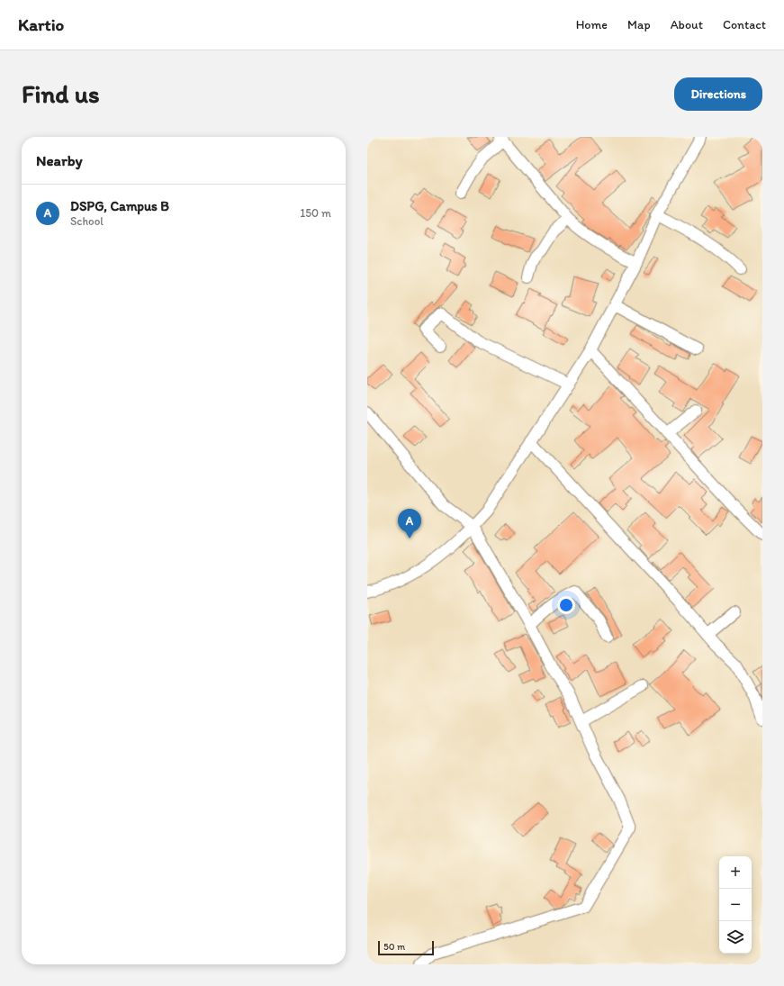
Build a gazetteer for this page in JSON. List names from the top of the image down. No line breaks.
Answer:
{"scale_bar":"50 m","page":{"header":"Kartio","nav":["Home","Map","About","Contact"],"buttons":"Directions","title":"Find us","heading":"Nearby","list":[{"mark":"A","name":"DSPG, Campus B","note":"School","value":"150 m"}],"pins":"A","map_buttons":["+","−"],"scale":"50 m"}}
